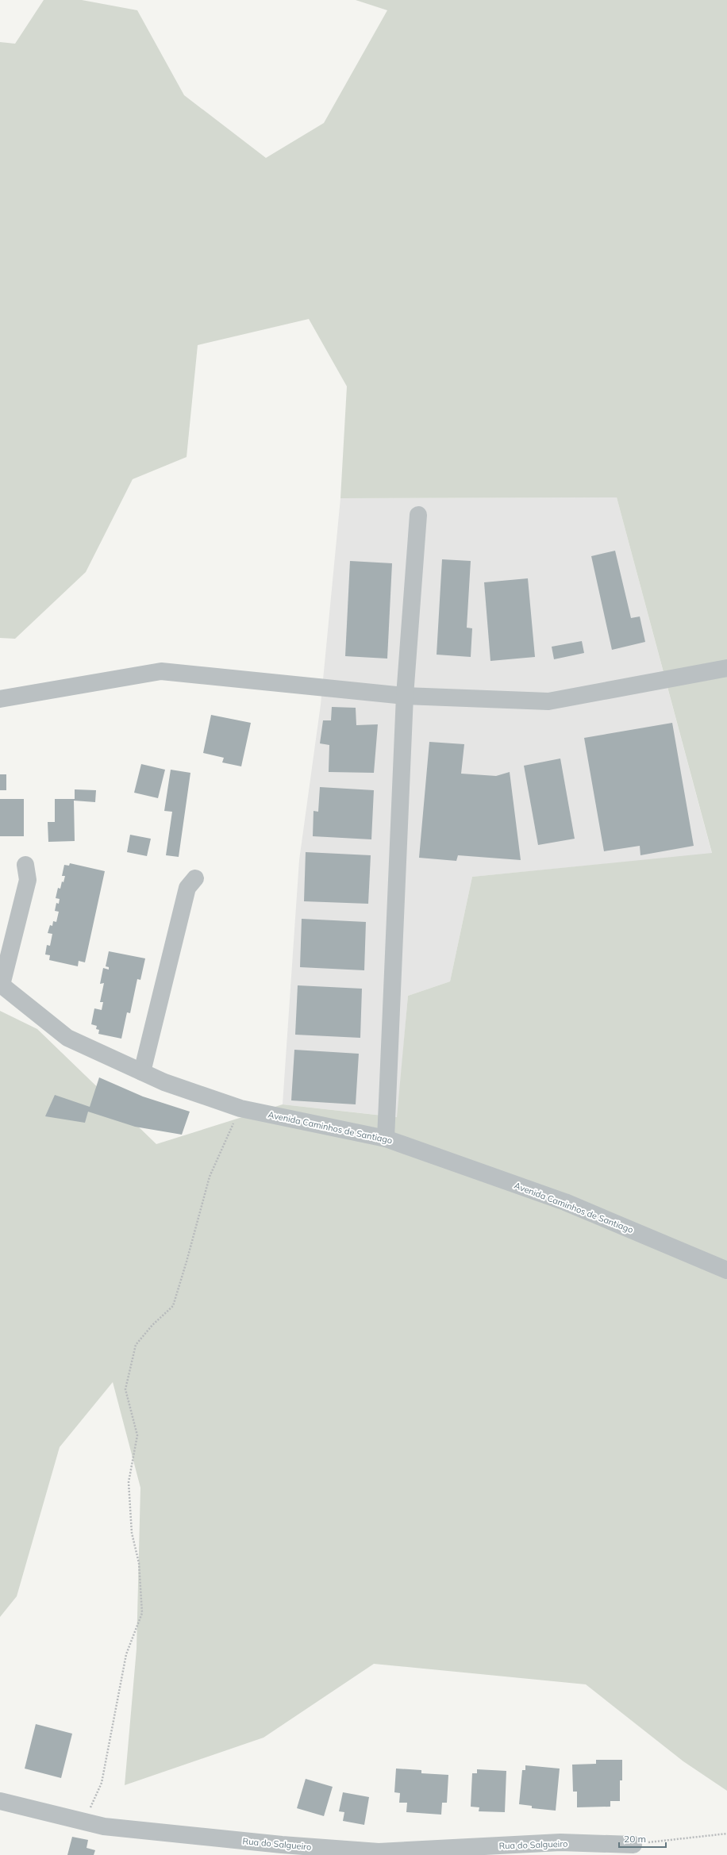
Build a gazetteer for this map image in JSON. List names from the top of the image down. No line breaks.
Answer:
{"streets":{"street":["Avenida Caminhos de Santiago","Rua do Salgueiro"]},"scale_bar":"20 m"}
